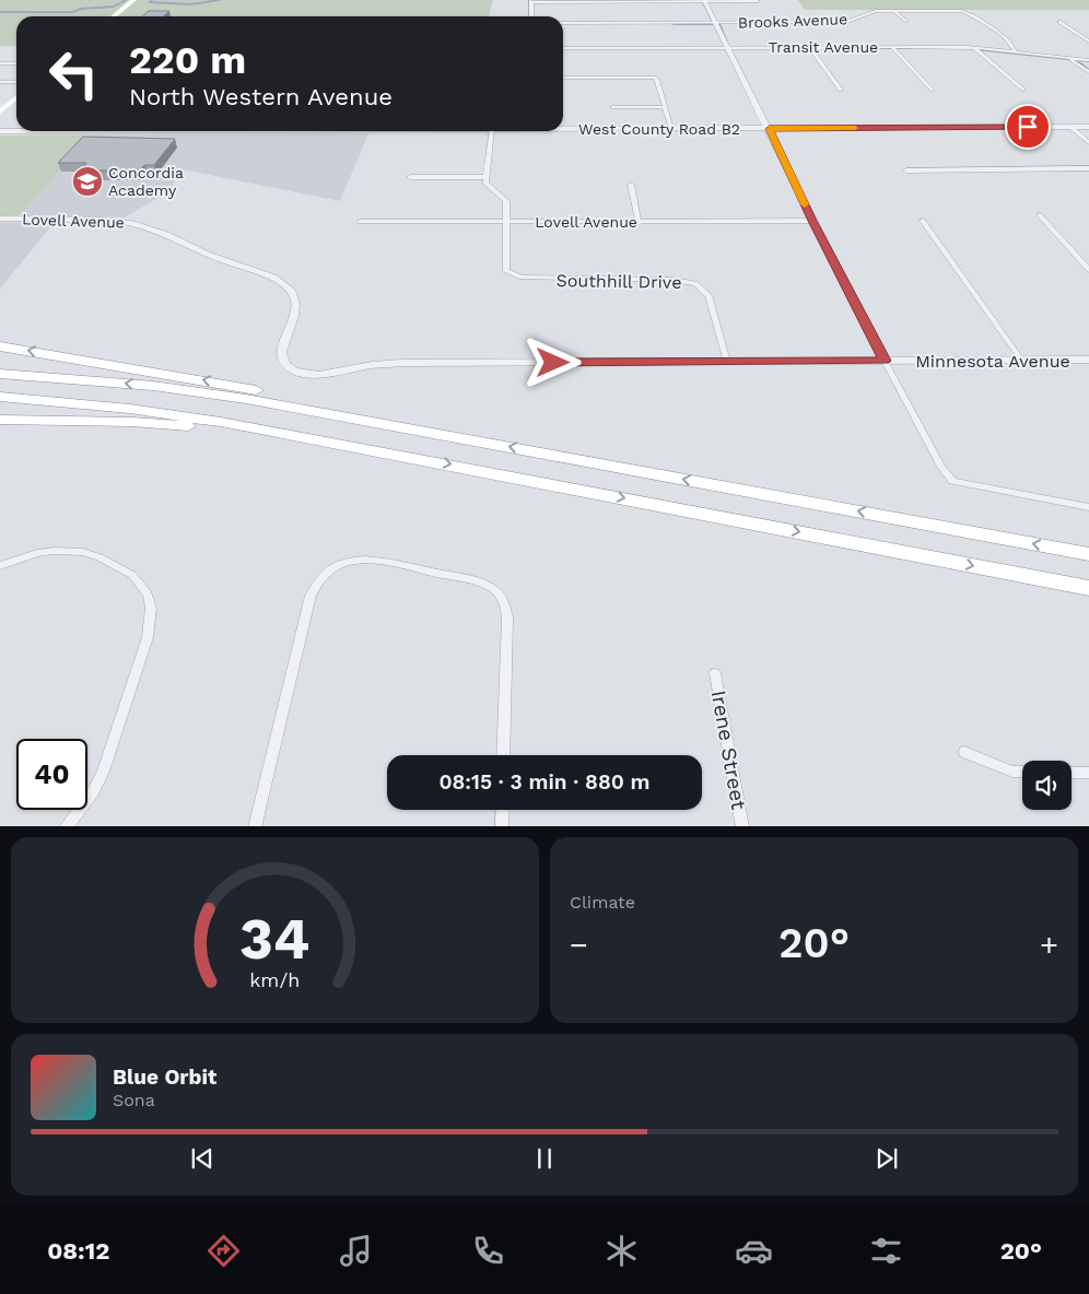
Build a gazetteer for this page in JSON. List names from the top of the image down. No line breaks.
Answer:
{"streets":{"street":["Brooks Avenue","Transit Avenue","West County Road B2","Lovell Avenue","Southhill Drive","Minnesota Avenue","Irene Street"]},"crossings":[["Brooks Avenue","Transit Avenue"],["Lovell Avenue","Southhill Drive"],["Lovell Avenue","Minnesota Avenue"],["Southhill Drive","Minnesota Avenue"]],"places":{"school or university":["Concordia Academy"]},"page":{"turn":["220 m","North Western Avenue"],"limit":"40","trip":"08:15 · 3 min · 880 m","tile":"Climate","heat":["−","20°","+"],"song":["Blue Orbit","Sona"],"tabs":["08:12","20°"],"gauge":["34","km/h"]}}
